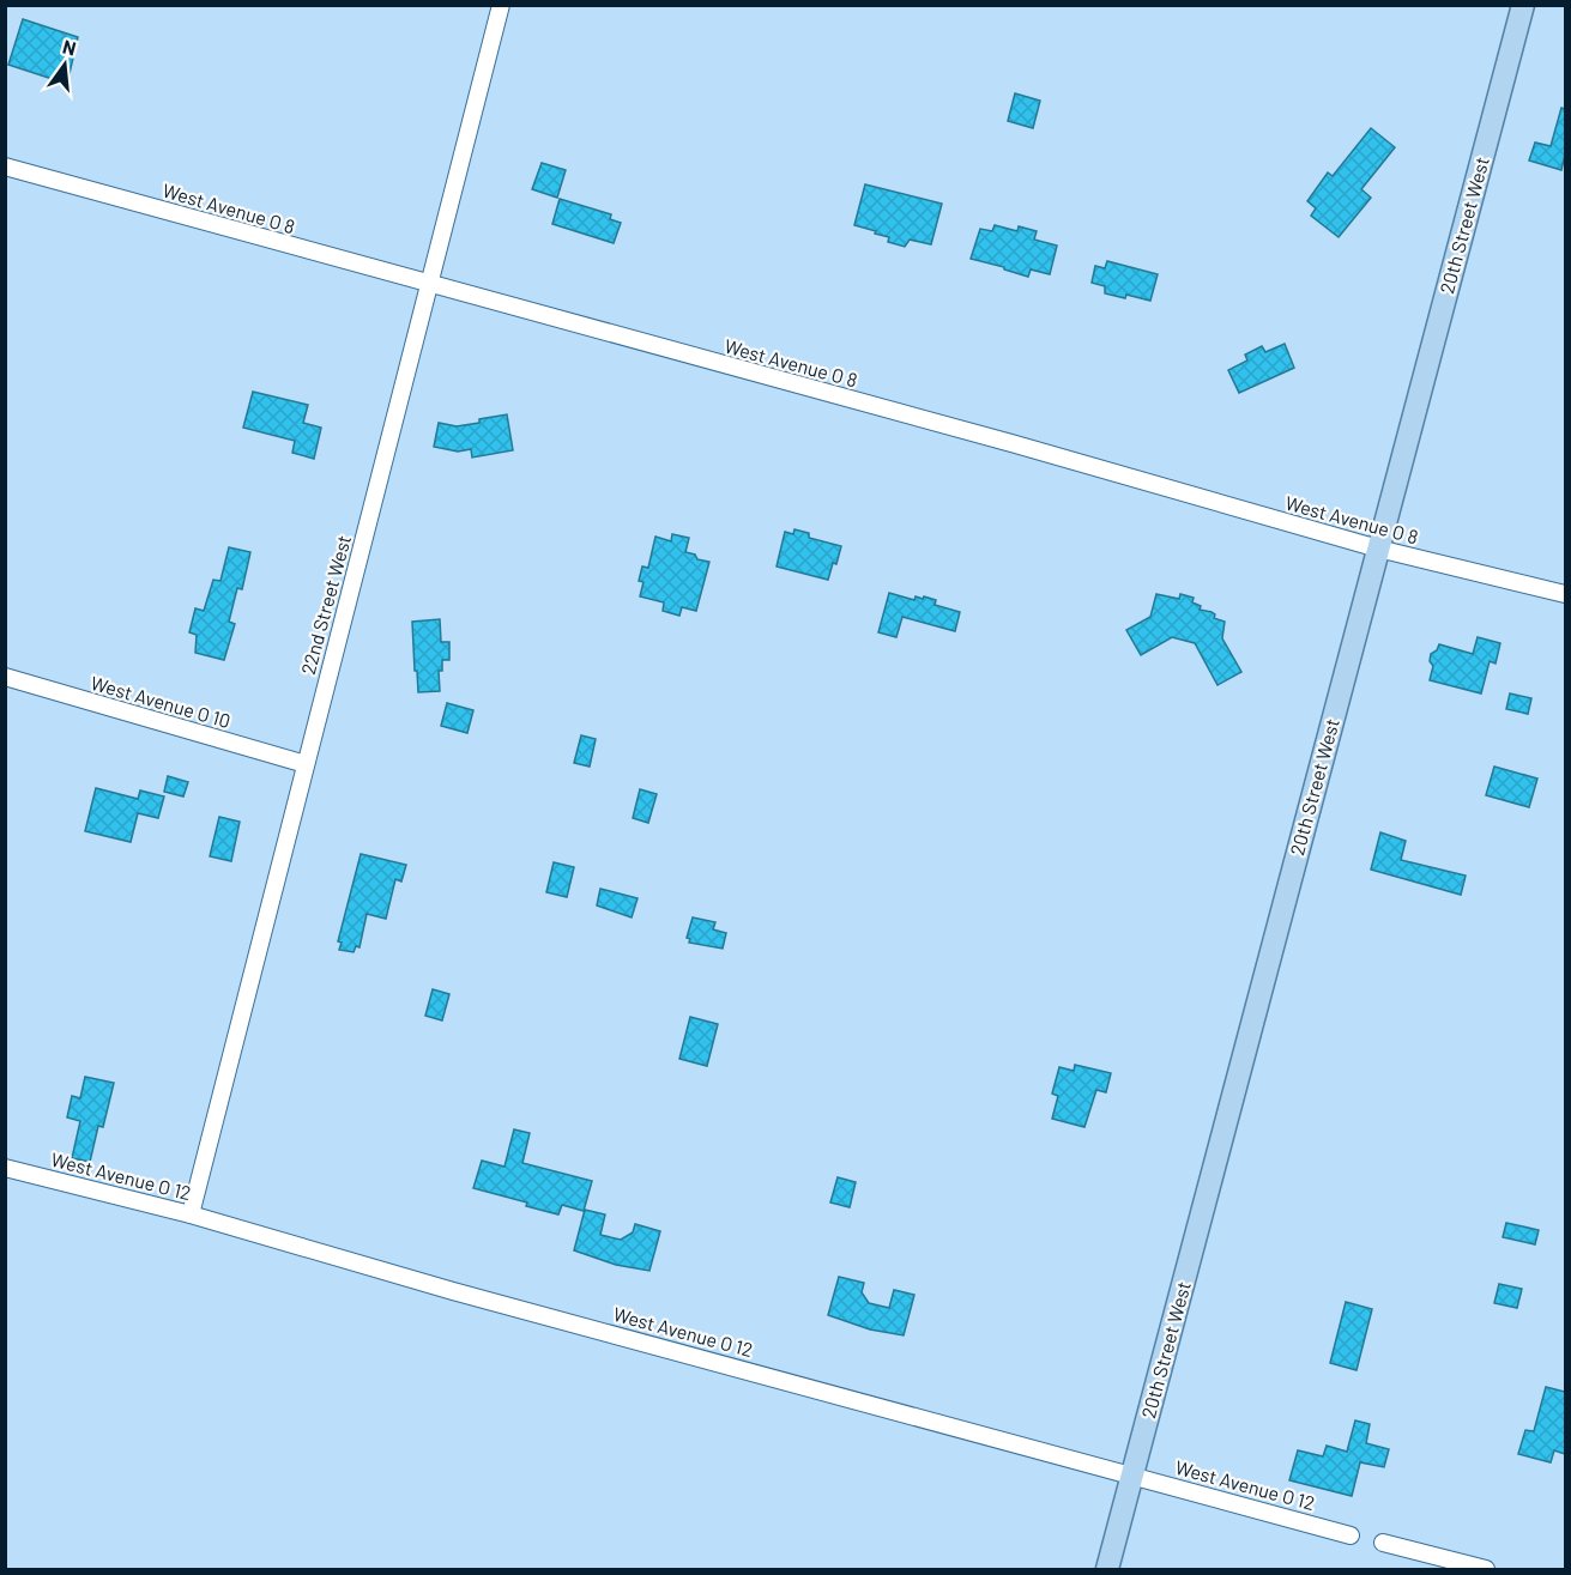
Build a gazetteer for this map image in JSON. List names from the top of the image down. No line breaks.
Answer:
{"streets":{"main road":["20th Street West"],"street":["West Avenue O 8","22nd Street West","West Avenue O 10","West Avenue O 12"]},"crossings":[["West Avenue O 8","20th Street West"],["West Avenue O 8","22nd Street West"],["20th Street West","West Avenue O 12"],["22nd Street West","West Avenue O 10"],["22nd Street West","West Avenue O 12"]],"north":"top"}
